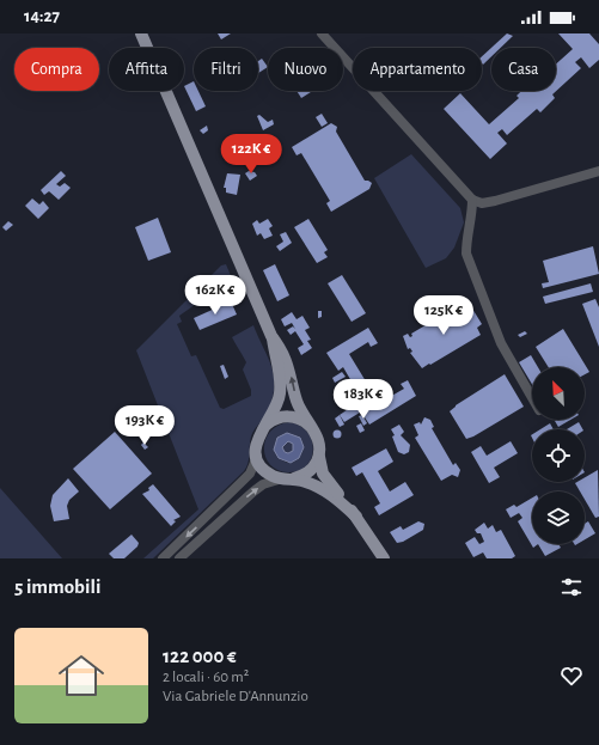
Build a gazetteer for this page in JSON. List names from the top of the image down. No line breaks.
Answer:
{"north":"top left","page":{"status":"14:27","chip":["Compra","Affitta","Filtri","Nuovo","Appartamento","Casa"],"price":["122K €","162K €","125K €","183K €","193K €"],"heading":"5 immobili","list":[{"name":"122 000 €","note":"2 locali · 60 m² · Via Gabriele D'Annunzio"}]}}
